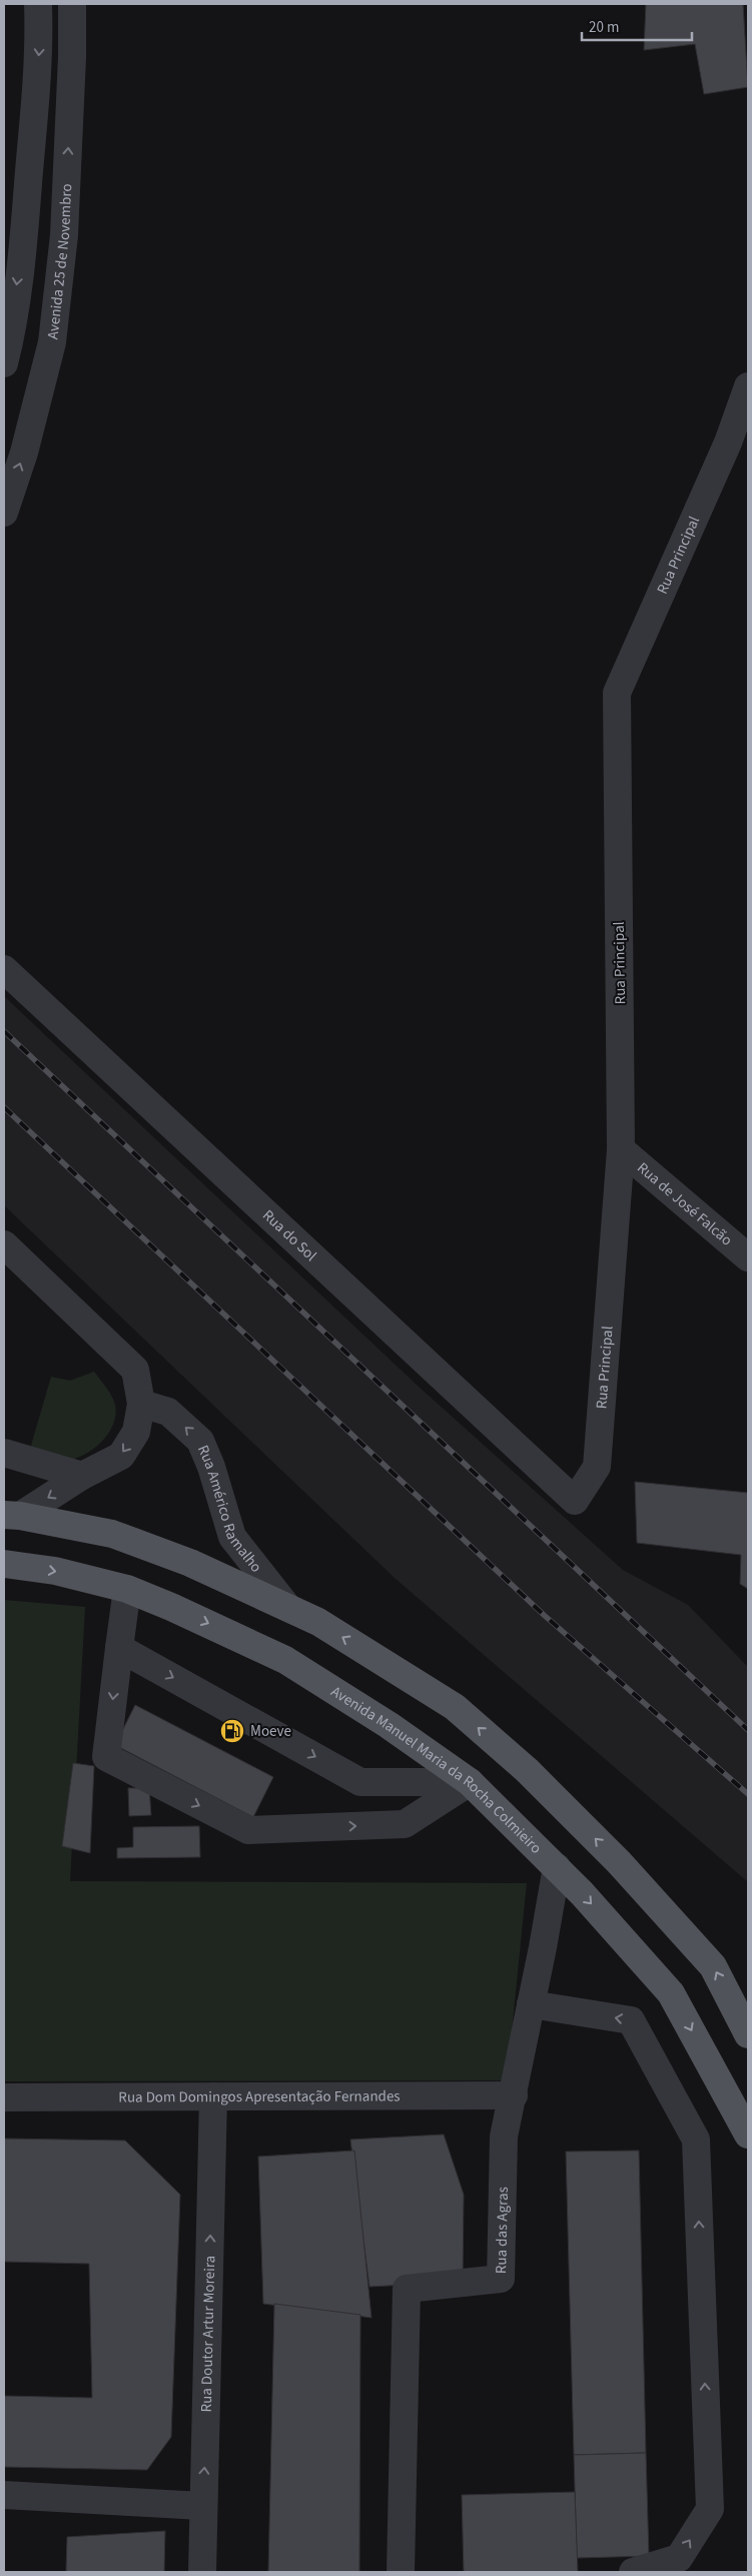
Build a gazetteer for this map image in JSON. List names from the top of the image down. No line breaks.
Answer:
{"streets":{"main road":["Avenida Manuel Maria da Rocha Colmieiro"],"street":["Avenida 25 de Novembro","Rua Principal","Rua de José Falcão","Rua do Sol","Rua Américo Ramalho","Rua Dom Domingos Apresentação Fernandes","Rua das Agras","Rua Doutor Artur Moreira"]},"crossings":[["Rua Principal","Rua de José Falcão"],["Rua Principal","Rua do Sol"],["Avenida Manuel Maria da Rocha Colmieiro","Rua das Agras"],["Rua Dom Domingos Apresentação Fernandes","Rua das Agras"],["Rua Dom Domingos Apresentação Fernandes","Rua Doutor Artur Moreira"]],"one_way":["Rua Américo Ramalho","Rua Doutor Artur Moreira"],"places":{"fuel station":["Moeve"]},"scale_bar":"20 m"}
